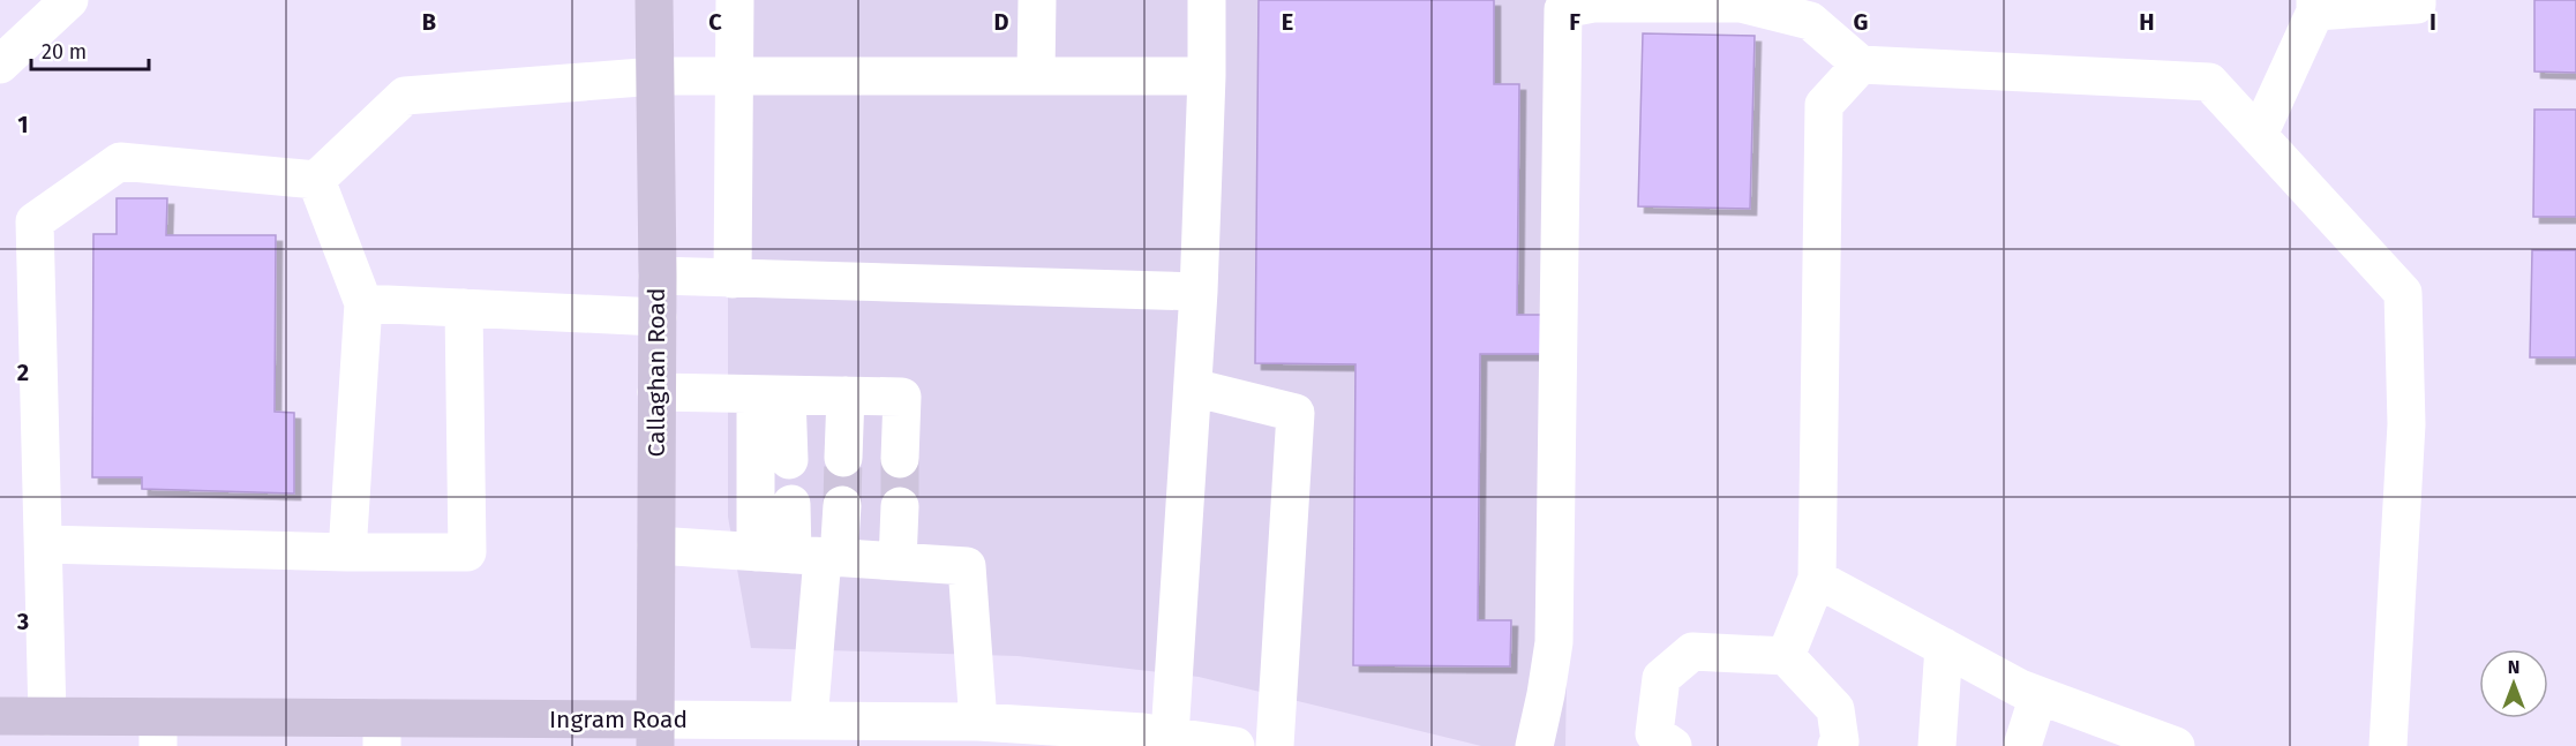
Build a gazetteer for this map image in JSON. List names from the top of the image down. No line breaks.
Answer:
{"streets":{"main road":["Callaghan Road","Ingram Road"]},"crossings":[["Callaghan Road","Ingram Road"]],"scale_bar":"20 m","north":"top","grid":{"columns":["B","C","D","E","F","G","H","I"],"rows":["1","2","3"]}}
